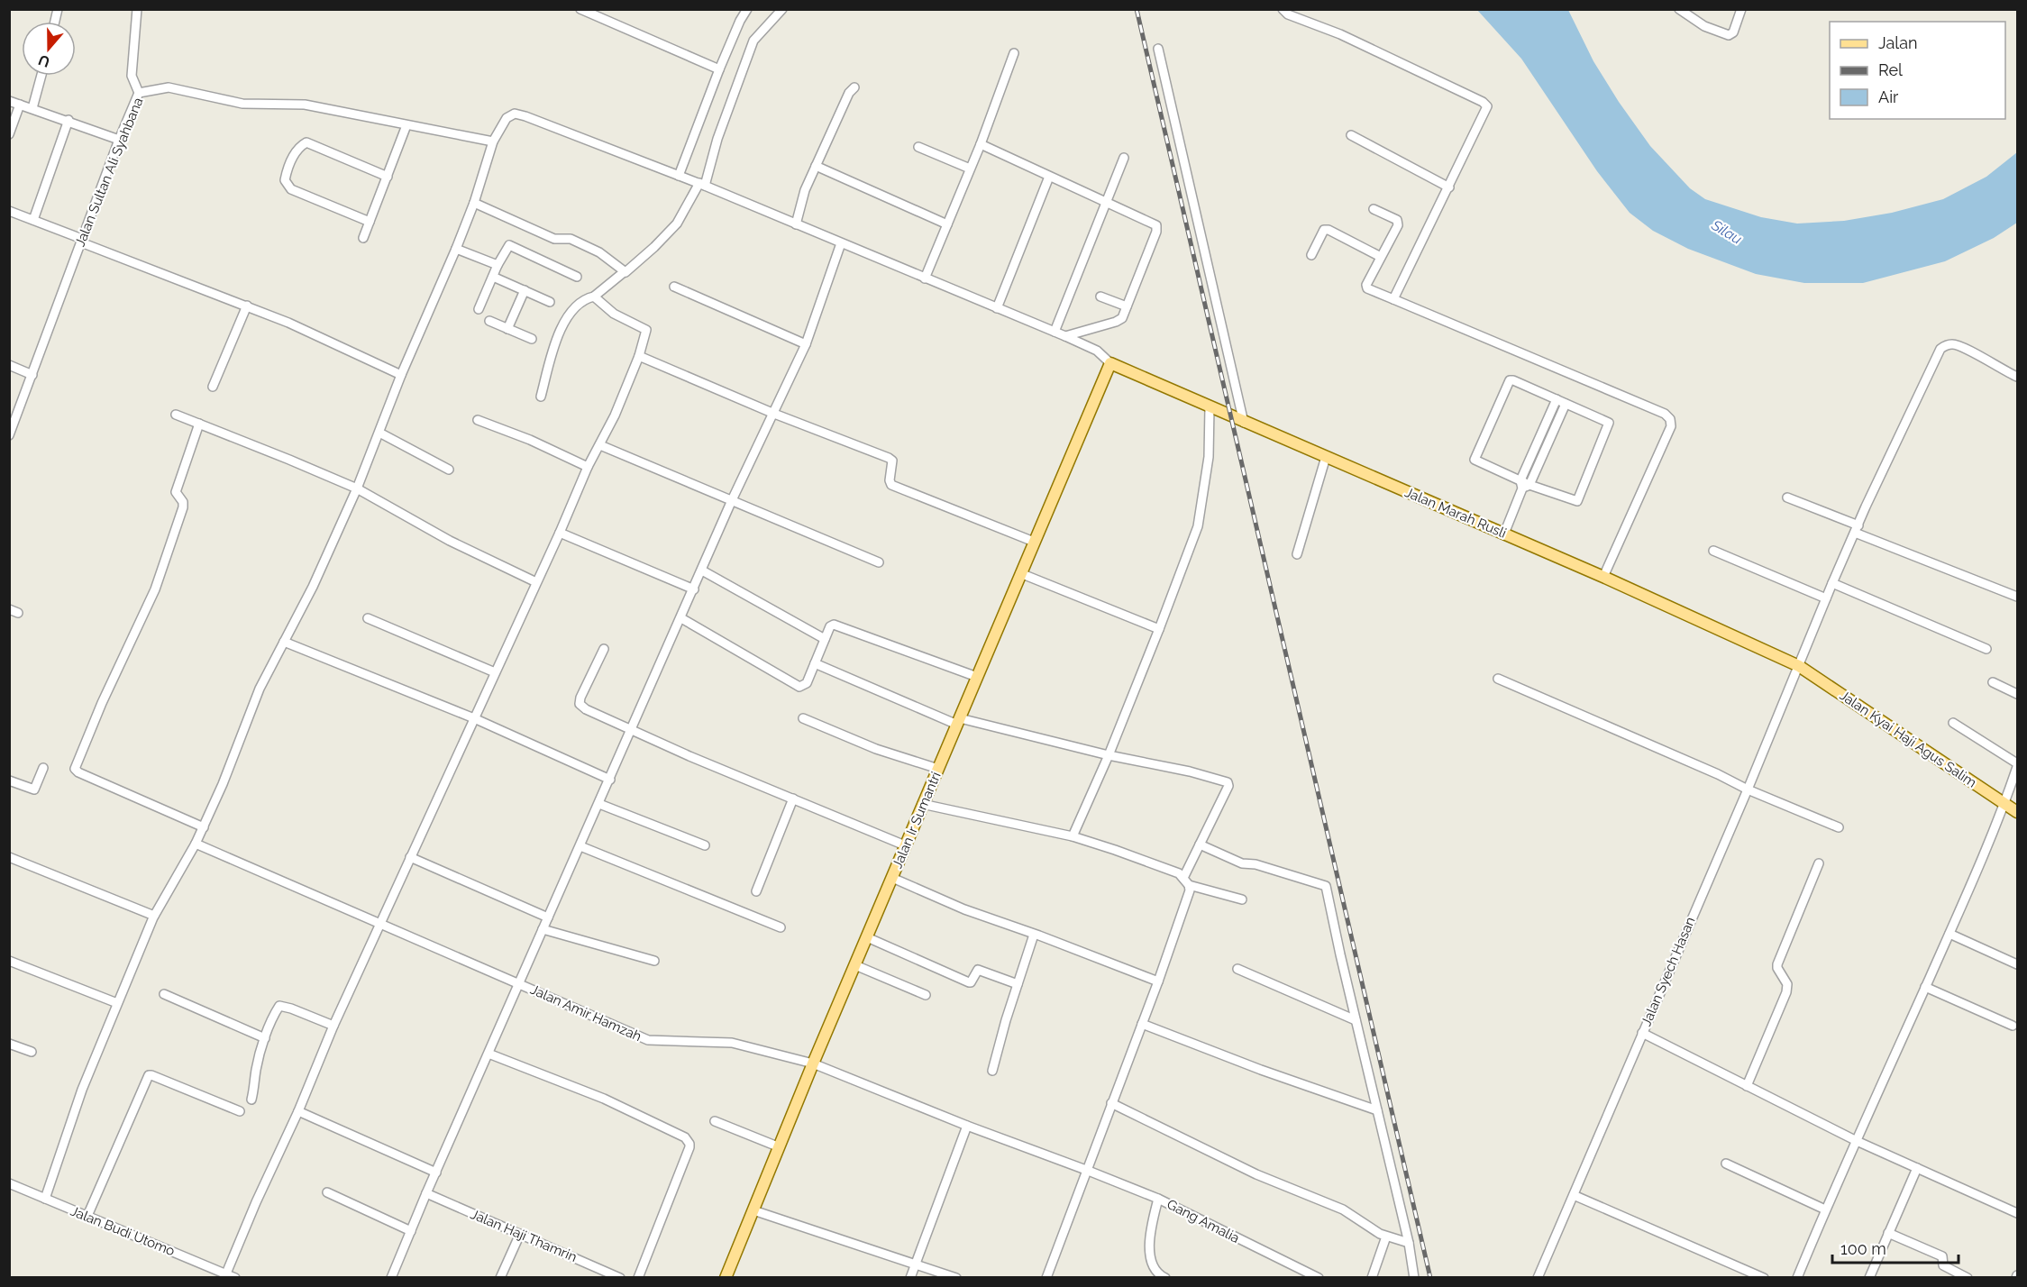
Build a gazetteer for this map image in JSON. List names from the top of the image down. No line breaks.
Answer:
{"streets":{"main road":["Jalan Marah Rusli","Jalan Kyai Haji Agus Salim","Jalan Ir Sumantri"],"street":["Jalan Sultan Ali Syahbana","Jalan Syech Hasan","Jalan Amir Hamzah","Gang Amalia","Jalan Budi Utomo","Jalan Haji Thamrin"]},"crossings":[["Jalan Marah Rusli","Jalan Kyai Haji Agus Salim"],["Jalan Marah Rusli","Jalan Ir Sumantri"],["Jalan Marah Rusli","Jalan Syech Hasan"],["Jalan Kyai Haji Agus Salim","Jalan Syech Hasan"],["Jalan Ir Sumantri","Jalan Amir Hamzah"],["Jalan Amir Hamzah","Gang Amalia"]],"water":["Silau"],"legend":["Jalan","Rel","Air"],"scale_bar":"100 m","north":"bottom"}
